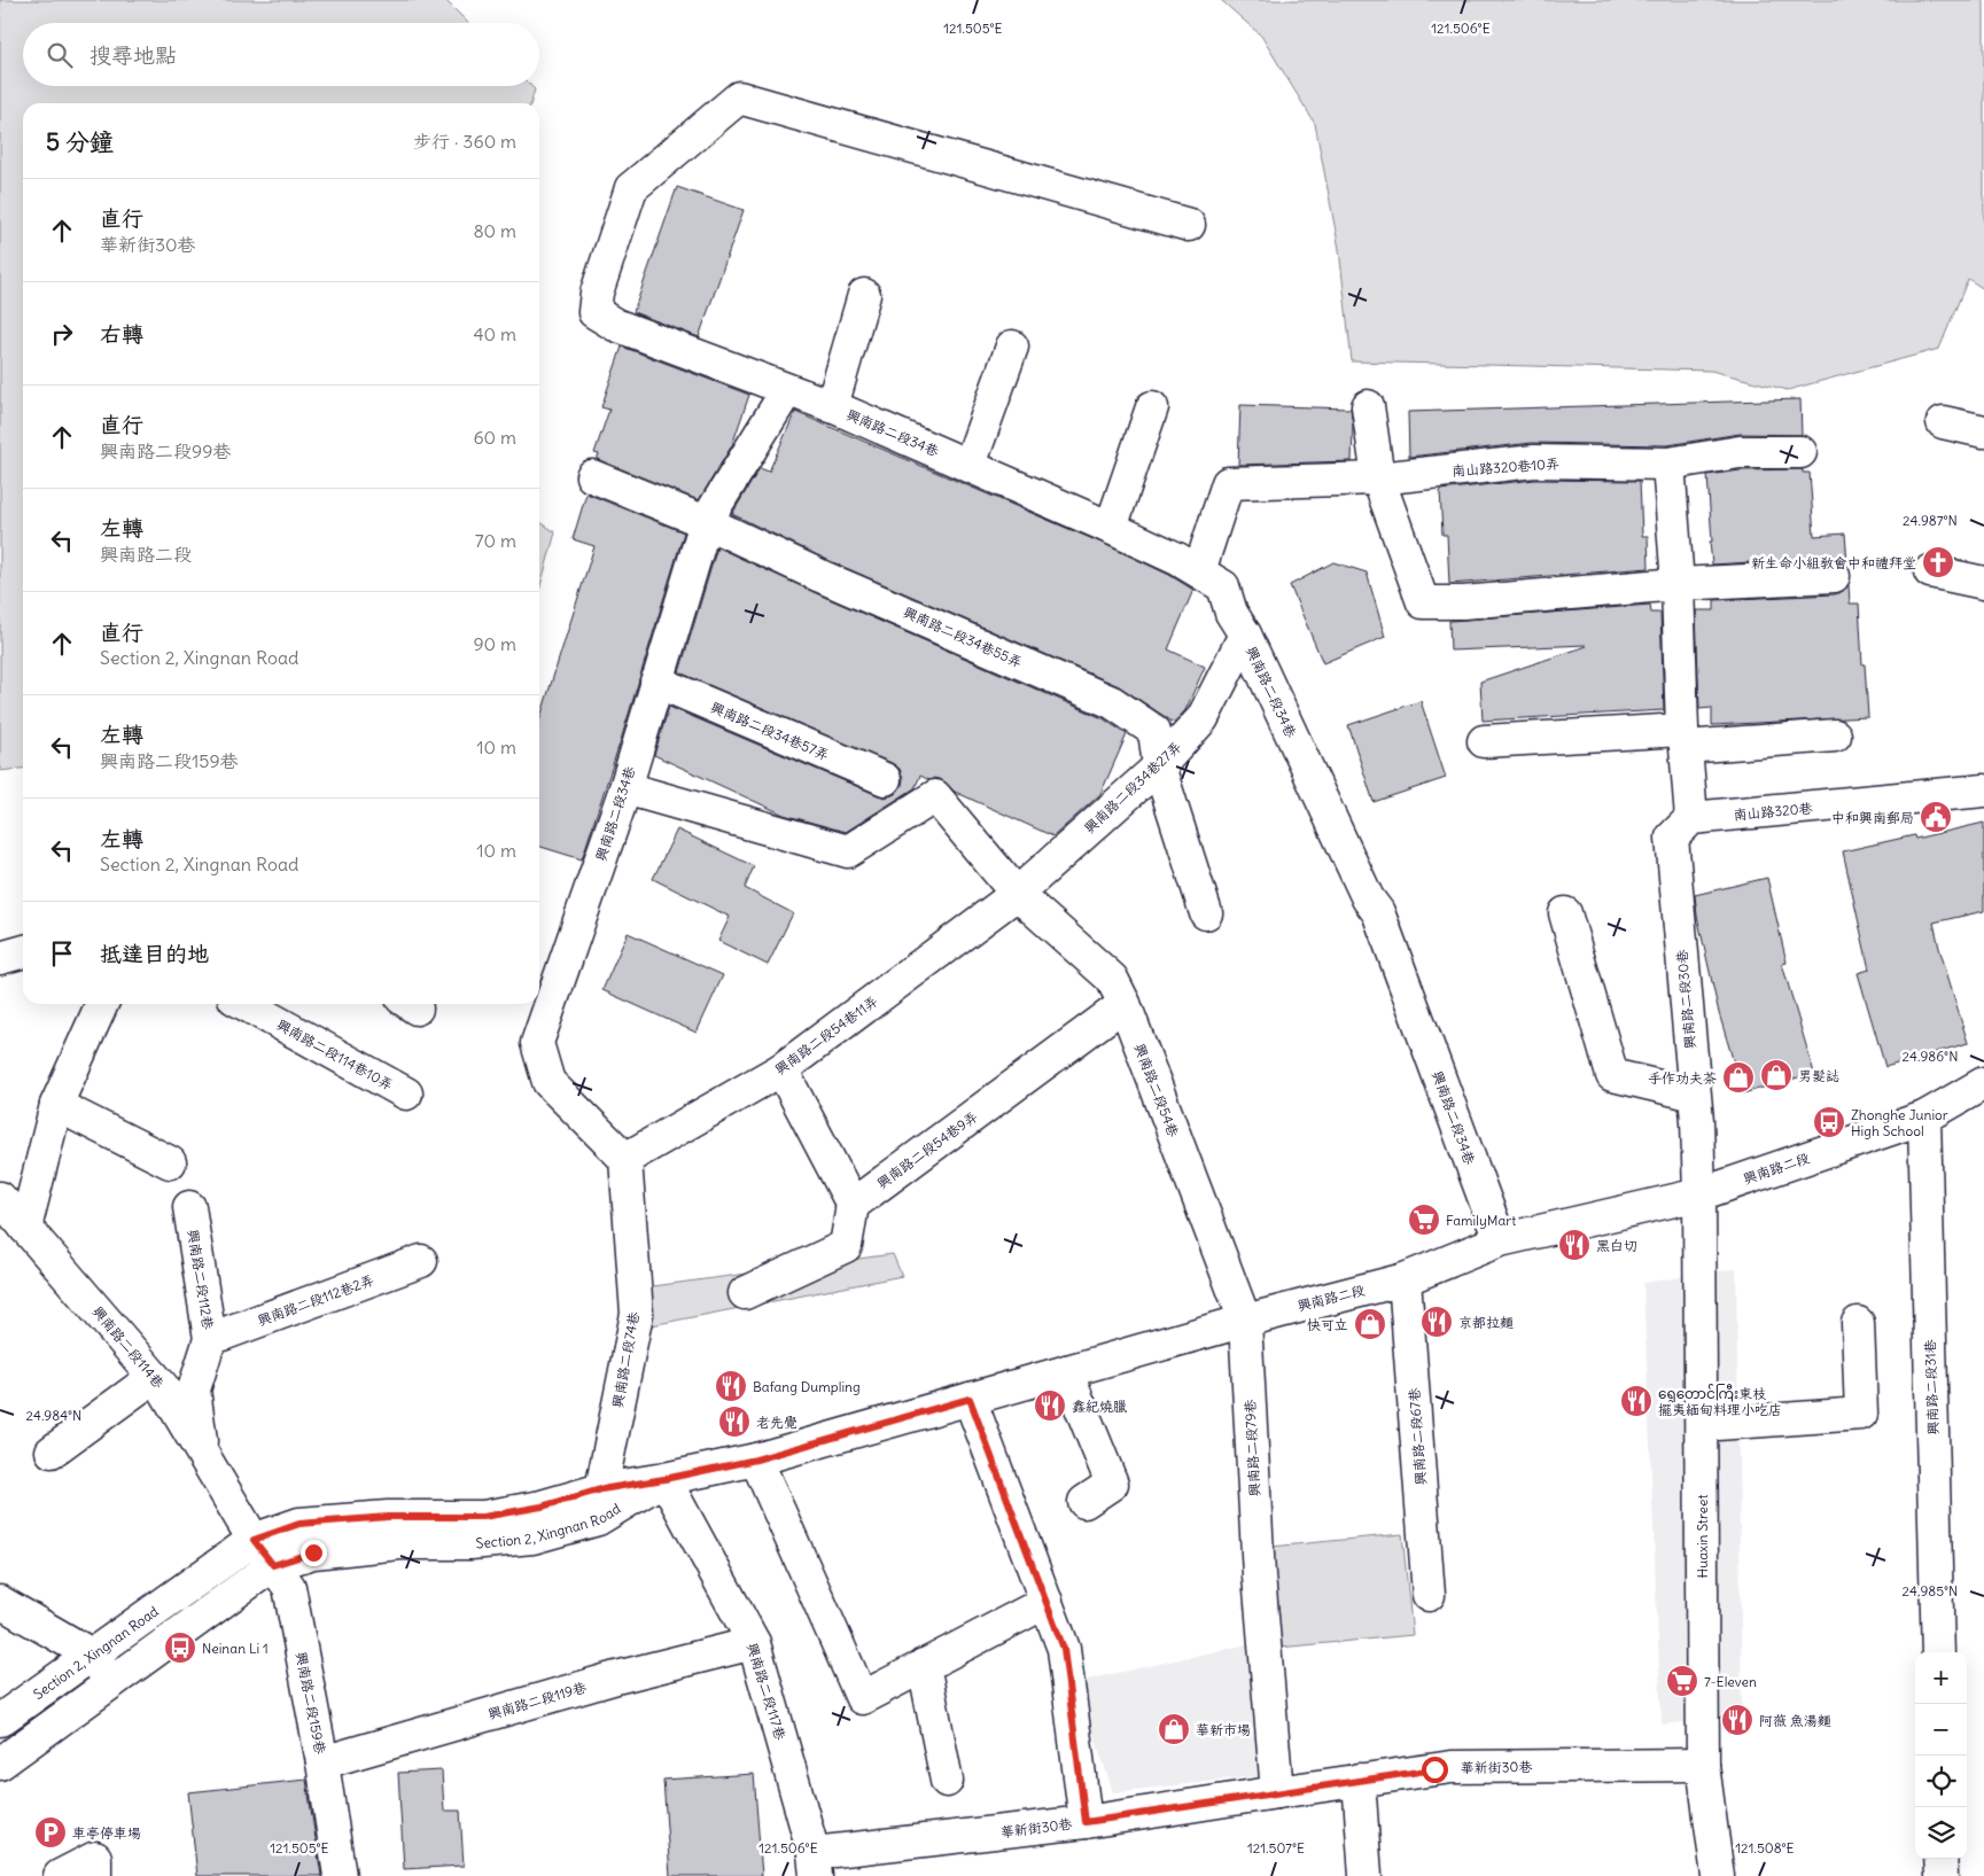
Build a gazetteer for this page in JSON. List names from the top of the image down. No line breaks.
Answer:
{"streets":{"street":["興南路二段34巷","南山路320巷10弄","興南路二段34巷55弄","興南路二段34巷57弄","興南路二段34巷27弄","南山路320巷","興南路二段30巷","興南路二段54巷11弄","興南路二段114巷10弄","興南路二段54巷","興南路二段54巷9弄","興南路二段","興南路二段112巷","興南路二段112巷2弄","興南路二段114巷","興南路二段74巷","興南路二段31巷","興南路二段67巷","興南路二段79巷","Section 2, Xingnan Road","Huaxin Street","興南路二段117巷","興南路二段119巷","興南路二段159巷","華新街30巷"]},"crossings":[["興南路二段34巷","南山路320巷10弄"],["興南路二段34巷","興南路二段34巷55弄"],["興南路二段34巷","興南路二段34巷57弄"],["興南路二段34巷","興南路二段34巷27弄"],["興南路二段34巷","興南路二段54巷11弄"],["興南路二段34巷","興南路二段54巷"],["興南路二段34巷","興南路二段"],["興南路二段34巷","興南路二段74巷"],["興南路二段34巷55弄","興南路二段34巷27弄"],["興南路二段34巷27弄","興南路二段54巷11弄"],["興南路二段34巷27弄","興南路二段54巷"],["南山路320巷","興南路二段30巷"],["興南路二段30巷","興南路二段"],["興南路二段30巷","Huaxin Street"],["興南路二段54巷11弄","興南路二段54巷"],["興南路二段54巷11弄","興南路二段74巷"],["興南路二段54巷","興南路二段54巷9弄"],["興南路二段54巷","興南路二段"],["興南路二段54巷","興南路二段79巷"],["興南路二段","興南路二段31巷"],["興南路二段","興南路二段67巷"],["興南路二段","興南路二段79巷"],["興南路二段","Section 2, Xingnan Road"],["興南路二段","Huaxin Street"],["興南路二段","興南路二段117巷"],["興南路二段112巷","興南路二段112巷2弄"],["興南路二段112巷","興南路二段114巷"],["興南路二段114巷","Section 2, Xingnan Road"],["興南路二段114巷","興南路二段159巷"],["興南路二段74巷","Section 2, Xingnan Road"],["興南路二段79巷","華新街30巷"],["Section 2, Xingnan Road","興南路二段117巷"],["Section 2, Xingnan Road","興南路二段159巷"],["Huaxin Street","華新街30巷"],["興南路二段117巷","興南路二段119巷"],["興南路二段117巷","華新街30巷"],["興南路二段119巷","興南路二段159巷"]],"places":{"church":["新生命小組教會中和禮拜堂"],"public building":["中和興南郵局"],"shop":["男髮誌","手作功夫茶","快可立","華新市場"],"bus stop":["Zhonghe Junior High School","Neinan Li 1"],"supermarket":["FamilyMart","7-Eleven"],"restaurant":["黑白切","京都拉麵","Bafang Dumpling","ရွှေတောင်ကြီး東枝 擺夷緬甸料理小吃店","鑫紀燒臘","老先覺","阿薇 魚湯麵"],"parking":["車亭停車場"]},"page":{"search":"搜尋地點","heading":["5 分鐘","步行 · 360 m"],"list":[["直行","華新街30巷","80 m"],["右轉","40 m"],["直行","興南路二段99巷","60 m"],["左轉","興南路二段","70 m"],["直行","Section 2, Xingnan Road","90 m"],["左轉","興南路二段159巷","10 m"],["左轉","Section 2, Xingnan Road","10 m"],"抵達目的地"],"map_buttons":["+","−"]},"coordinates":["121.505°E","121.506°E","24.987°N","24.986°N","24.984°N","24.985°N","121.507°E","121.508°E"]}
